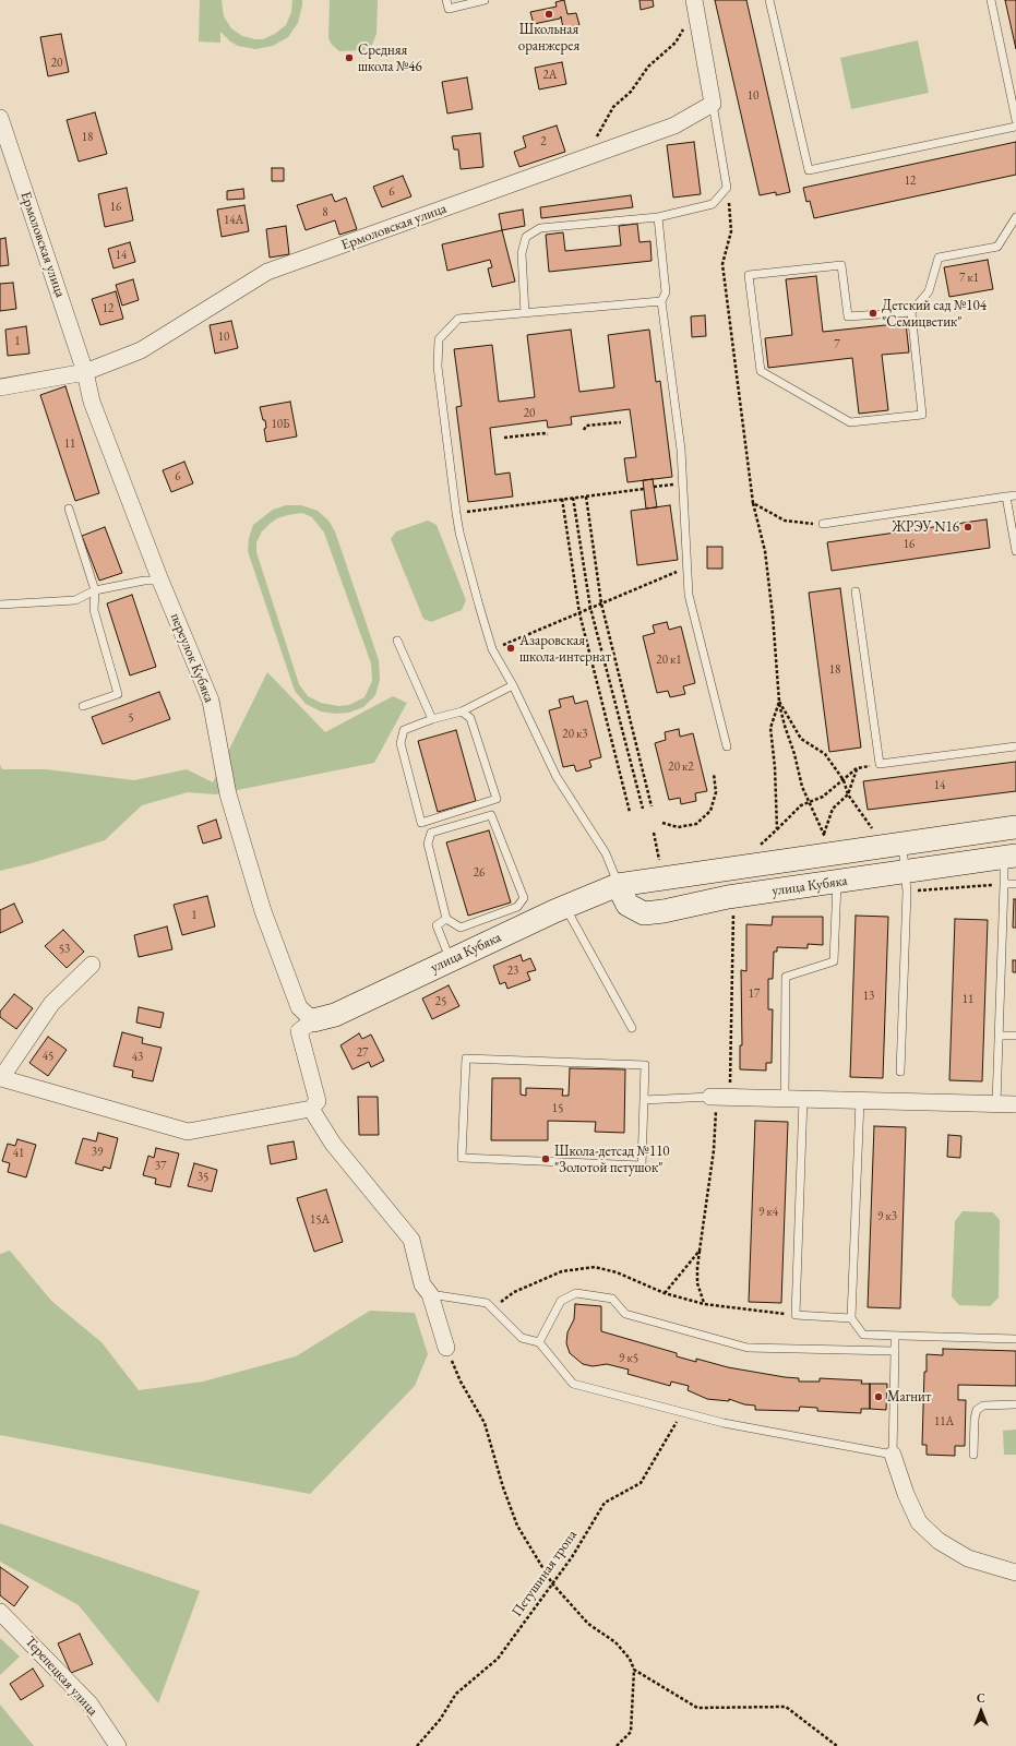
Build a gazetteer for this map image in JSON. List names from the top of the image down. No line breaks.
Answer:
{"streets":{"street":["Ермоловская улица","переулок Кубяка","улица Кубяка","Терепецкая улица"],"path":["Петушиная тропа"]},"crossings":[["Ермоловская улица","переулок Кубяка"],["переулок Кубяка","улица Кубяка"]],"places":["Школьная оранжерея","Средняя школа №46","Детский сад №104 \"Семицветик\"","ЖРЭУ N16","Азаровская школа-интернат","Школа-детсад №110 \"Золотой петушок\"","Магнит"],"house_numbers":["20","2А","10","18","2","12","6","16","8","14А","14","7 к1","12","10","1","7","20","10Б","11","6","16","20 к1","18","5","20 к3","20 к2","14","26","1","53","23","17","13","11","25","27","45","43","15","39","41","37","35","9 к4","9 к3","15А","9 к5","11А"],"north":"top"}
